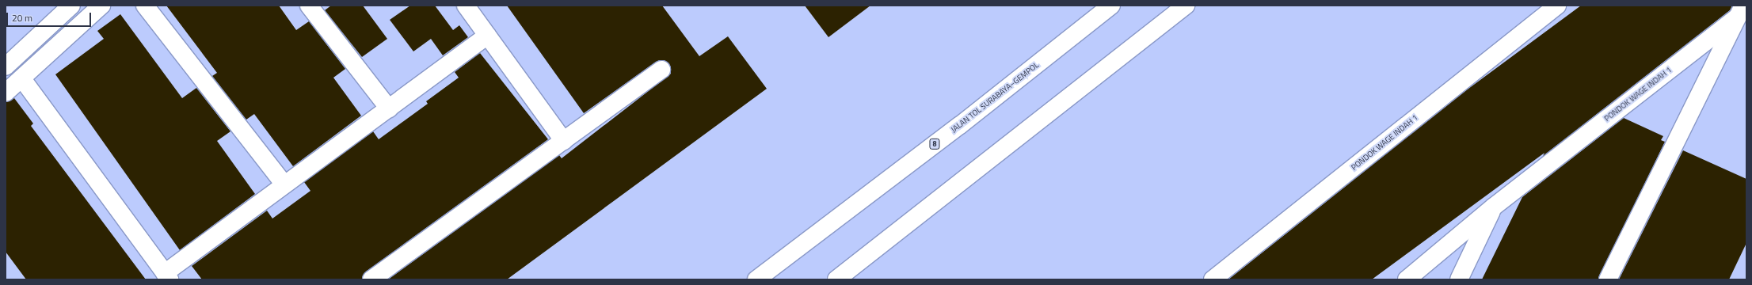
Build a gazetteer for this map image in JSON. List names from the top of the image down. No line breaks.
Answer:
{"streets":{"main road":["PONDOK WAGE INDAH 1","JALAN TOL SURABAYA–GEMPOL","8"]},"scale_bar":"20 m"}
